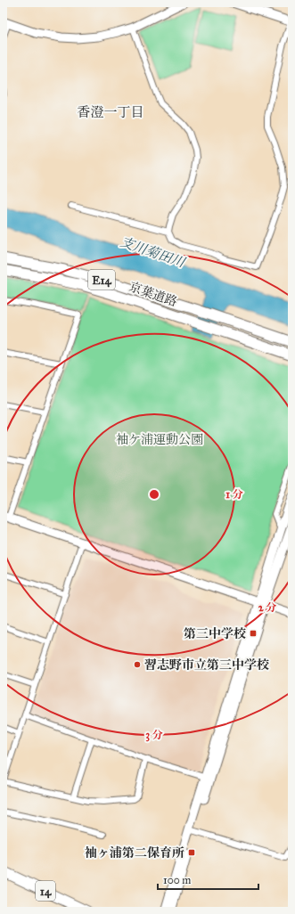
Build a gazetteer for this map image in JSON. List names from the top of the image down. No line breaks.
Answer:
{"streets":{"highway":["E14","京葉道路","14"]},"districts":["香澄一丁目"],"water":["支川菊田川"],"parks":["袖ケ浦運動公園"],"places":{"transit":["第三中学校","袖ヶ浦第二保育所"],"other":["習志野市立第三中学校"]},"scale_bar":"100 m","rings":["1 分","2 分","3 分"]}
